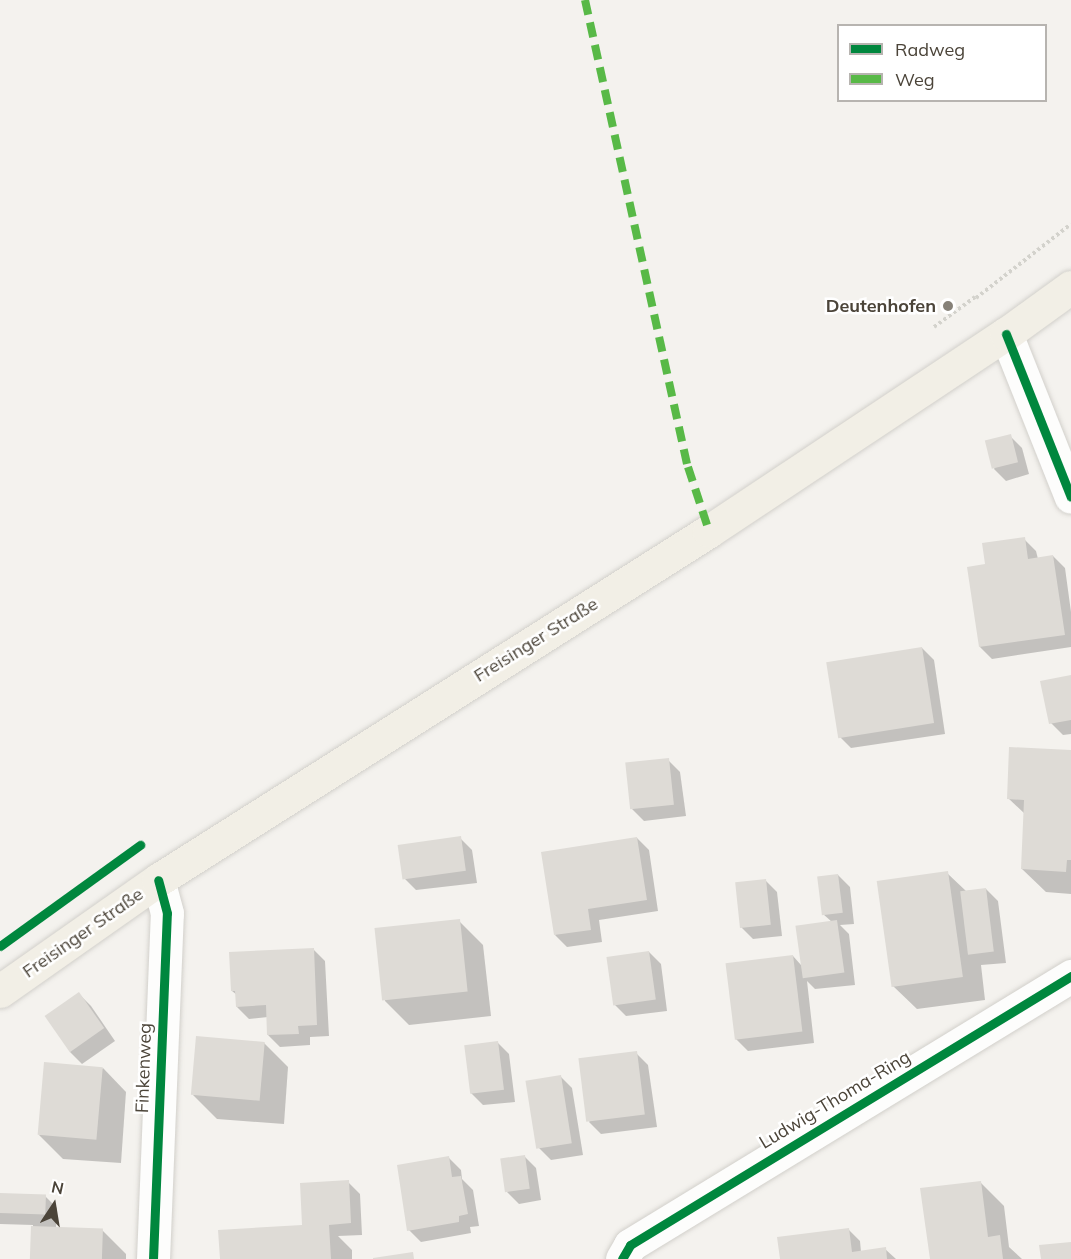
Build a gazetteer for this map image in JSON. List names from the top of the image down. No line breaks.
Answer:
{"streets":{"main road":["Freisinger Straße"],"street":["Finkenweg","Ludwig-Thoma-Ring"]},"crossings":[["Freisinger Straße","Finkenweg"]],"places":["Deutenhofen"],"legend":["Radweg","Weg"],"north":"top"}
